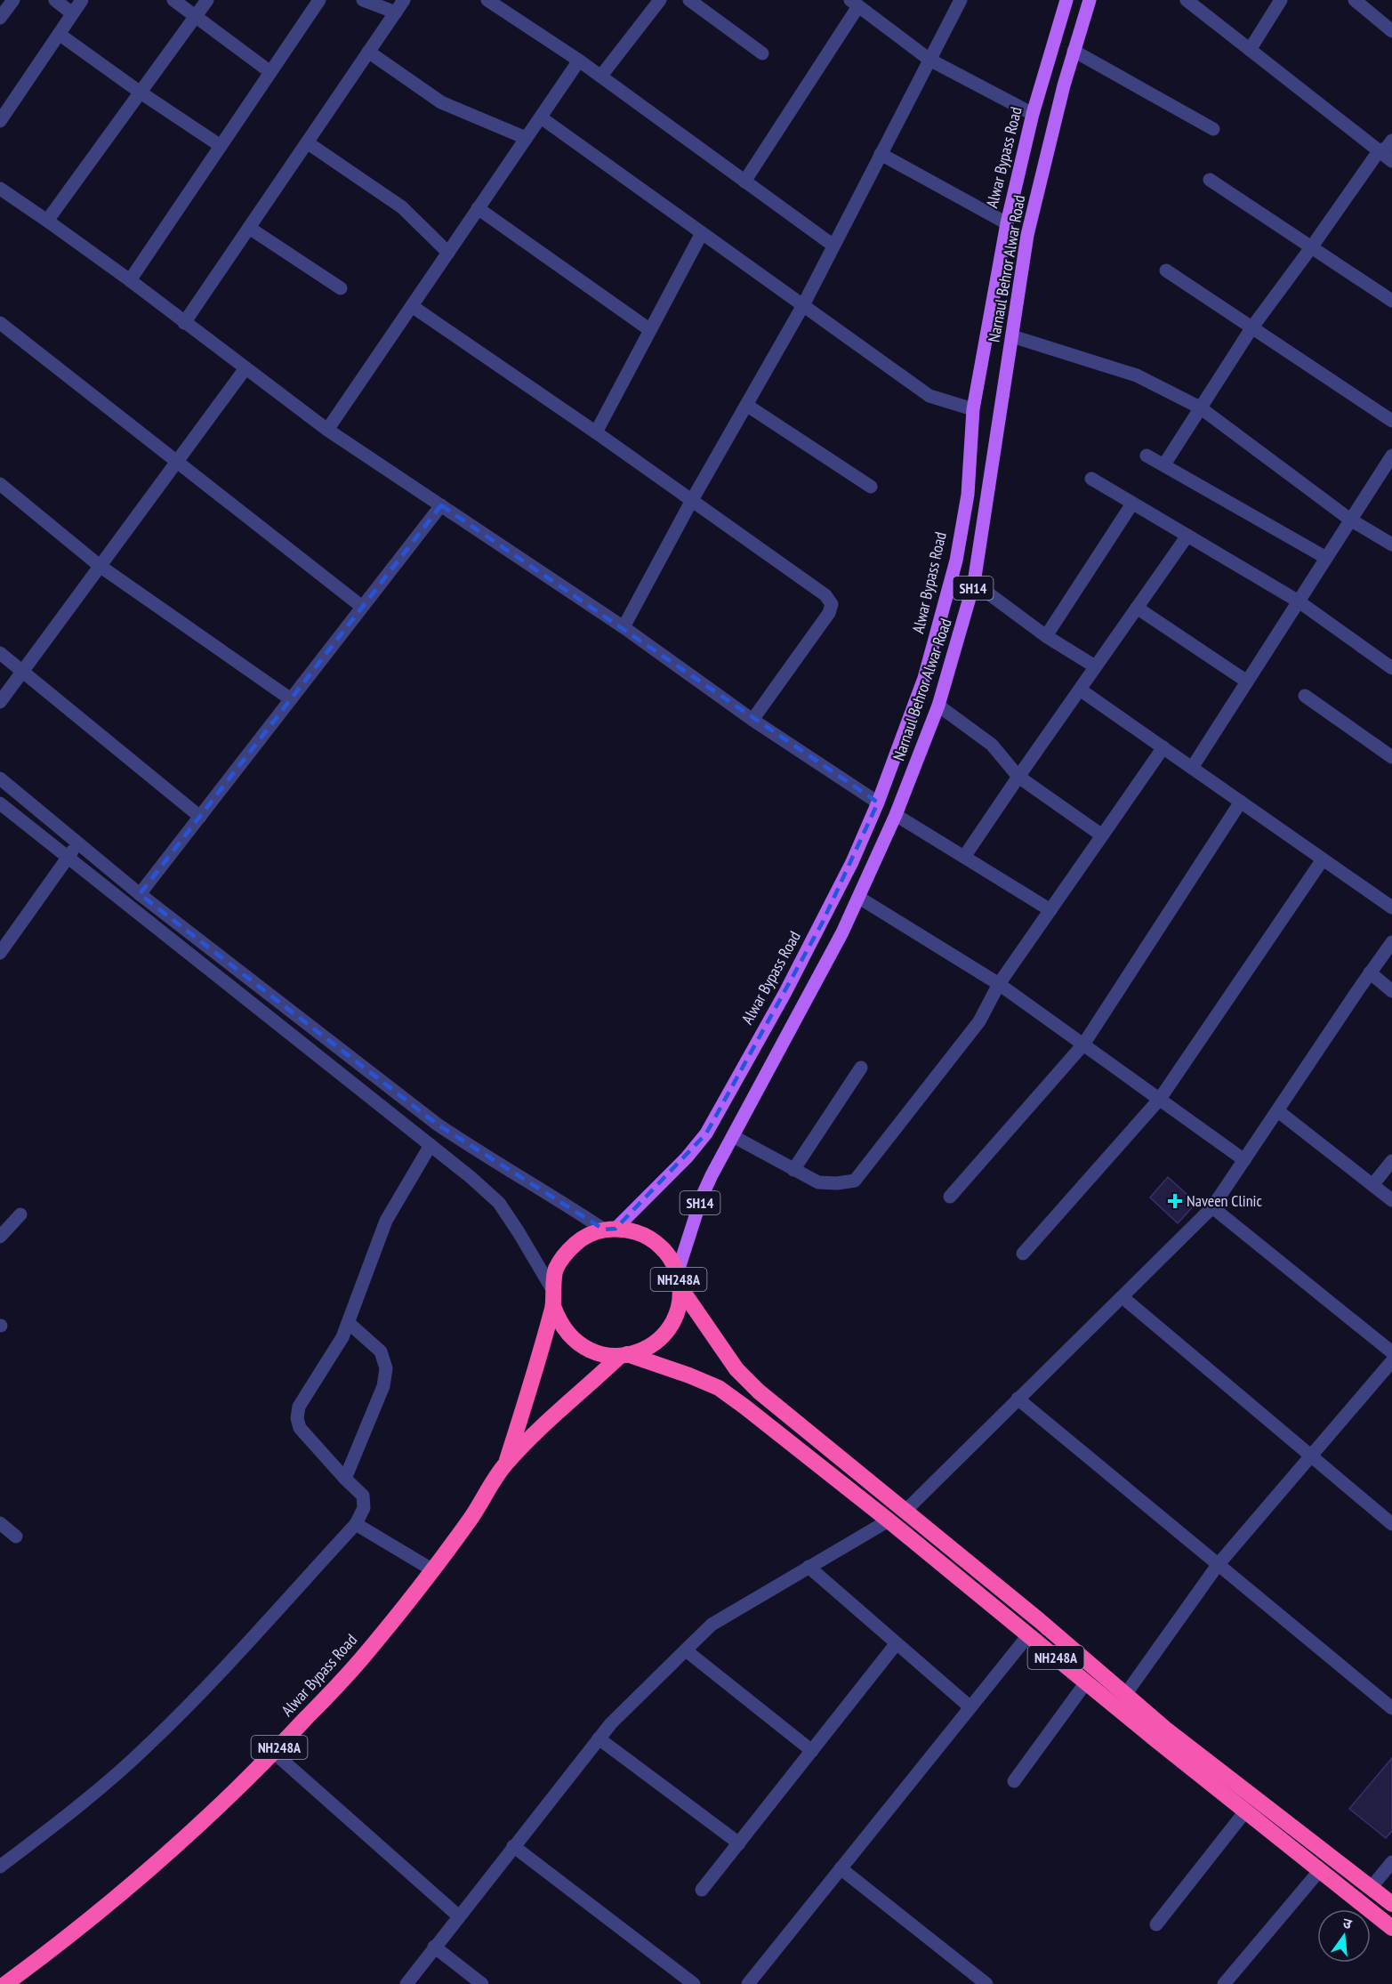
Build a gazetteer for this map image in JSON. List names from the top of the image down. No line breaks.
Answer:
{"streets":{"highway":["Alwar Bypass Road","NH248A"],"main road":["Narnaul Behror Alwar Road","SH14"]},"crossings":[["Alwar Bypass Road","SH14"],["Alwar Bypass Road","NH248A"],["Narnaul Behror Alwar Road","SH14"],["SH14","NH248A"]],"places":{"health":["Naveen Clinic"]},"north":"top"}
